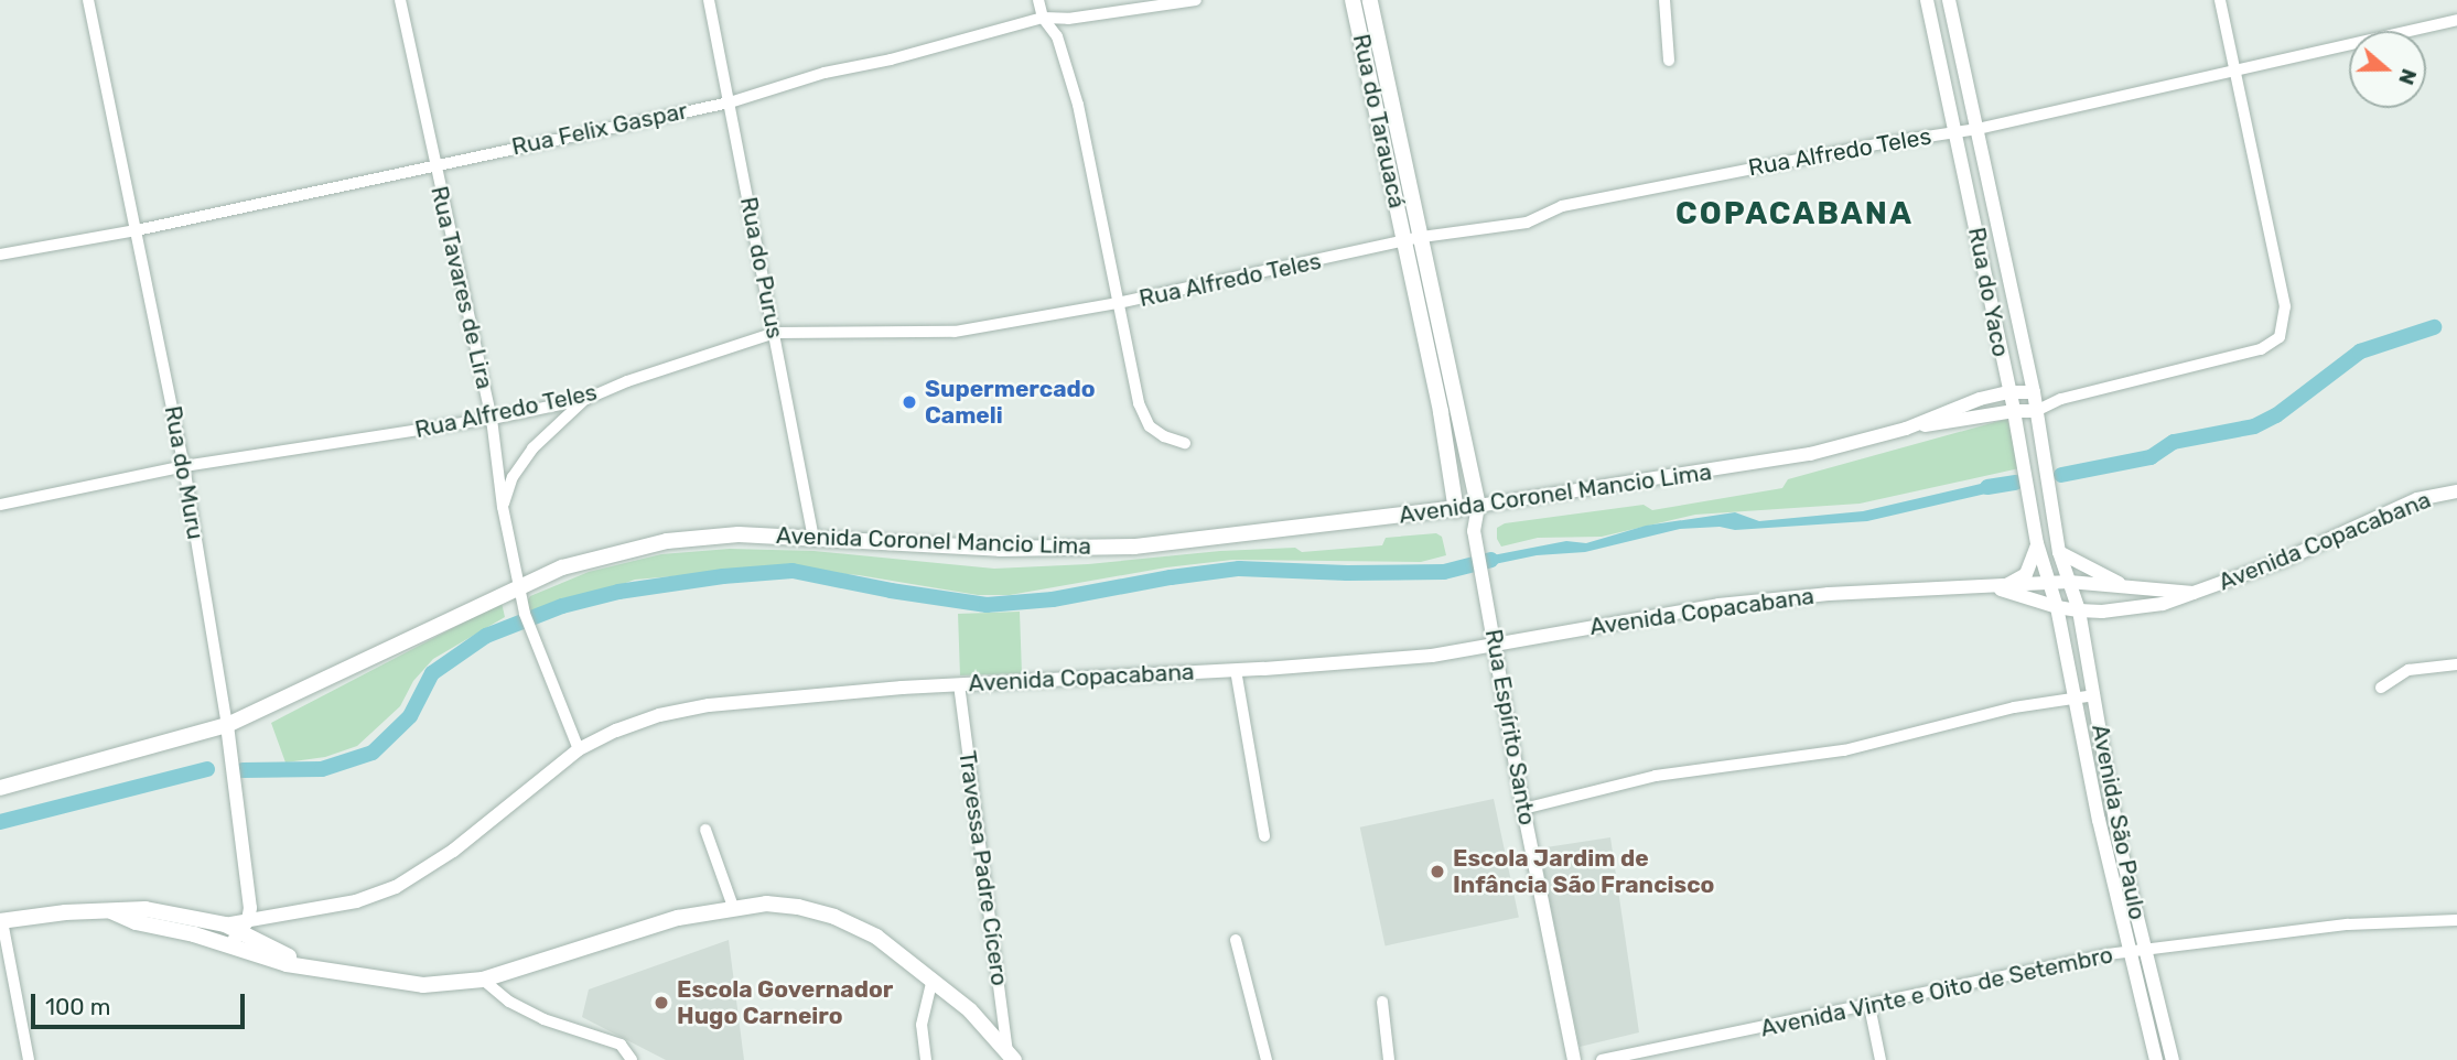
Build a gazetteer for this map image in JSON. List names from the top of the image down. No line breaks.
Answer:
{"streets":{"main road":["Rua do Tarauacá","Avenida Coronel Mancio Lima","Rua Espírito Santo"],"street":["Rua Felix Gaspar","Rua Alfredo Teles","Rua do Purus","Rua Tavares de Lira","Rua do Yaco","Rua do Muru","Avenida Copacabana","Avenida São Paulo","Travessa Padre Cícero","Avenida Vinte e Oito de Setembro"]},"crossings":[["Rua do Tarauacá","Rua Alfredo Teles"],["Rua do Tarauacá","Rua Espírito Santo"],["Rua Felix Gaspar","Rua do Purus"],["Rua Felix Gaspar","Rua Tavares de Lira"],["Rua Felix Gaspar","Rua do Muru"],["Rua Alfredo Teles","Rua do Purus"],["Rua Alfredo Teles","Rua Tavares de Lira"],["Rua Alfredo Teles","Rua do Yaco"],["Rua Alfredo Teles","Rua do Muru"],["Rua Alfredo Teles","Avenida Coronel Mancio Lima"],["Rua Alfredo Teles","Rua Espírito Santo"],["Rua do Purus","Avenida Coronel Mancio Lima"],["Rua Tavares de Lira","Avenida Coronel Mancio Lima"],["Rua Tavares de Lira","Avenida Copacabana"],["Rua do Yaco","Avenida Coronel Mancio Lima"],["Rua do Yaco","Avenida Copacabana"],["Rua do Yaco","Avenida São Paulo"],["Rua do Muru","Avenida Coronel Mancio Lima"],["Rua do Muru","Avenida Copacabana"],["Avenida Coronel Mancio Lima","Rua Espírito Santo"],["Avenida Copacabana","Rua Espírito Santo"],["Avenida Copacabana","Avenida São Paulo"],["Avenida Copacabana","Travessa Padre Cícero"],["Avenida São Paulo","Avenida Vinte e Oito de Setembro"]],"districts":["COPACABANA"],"places":["Supermercado Cameli","Escola Jardim de Infância São Francisco","Escola Governador Hugo Carneiro"],"scale_bar":"100 m","north":"right"}
